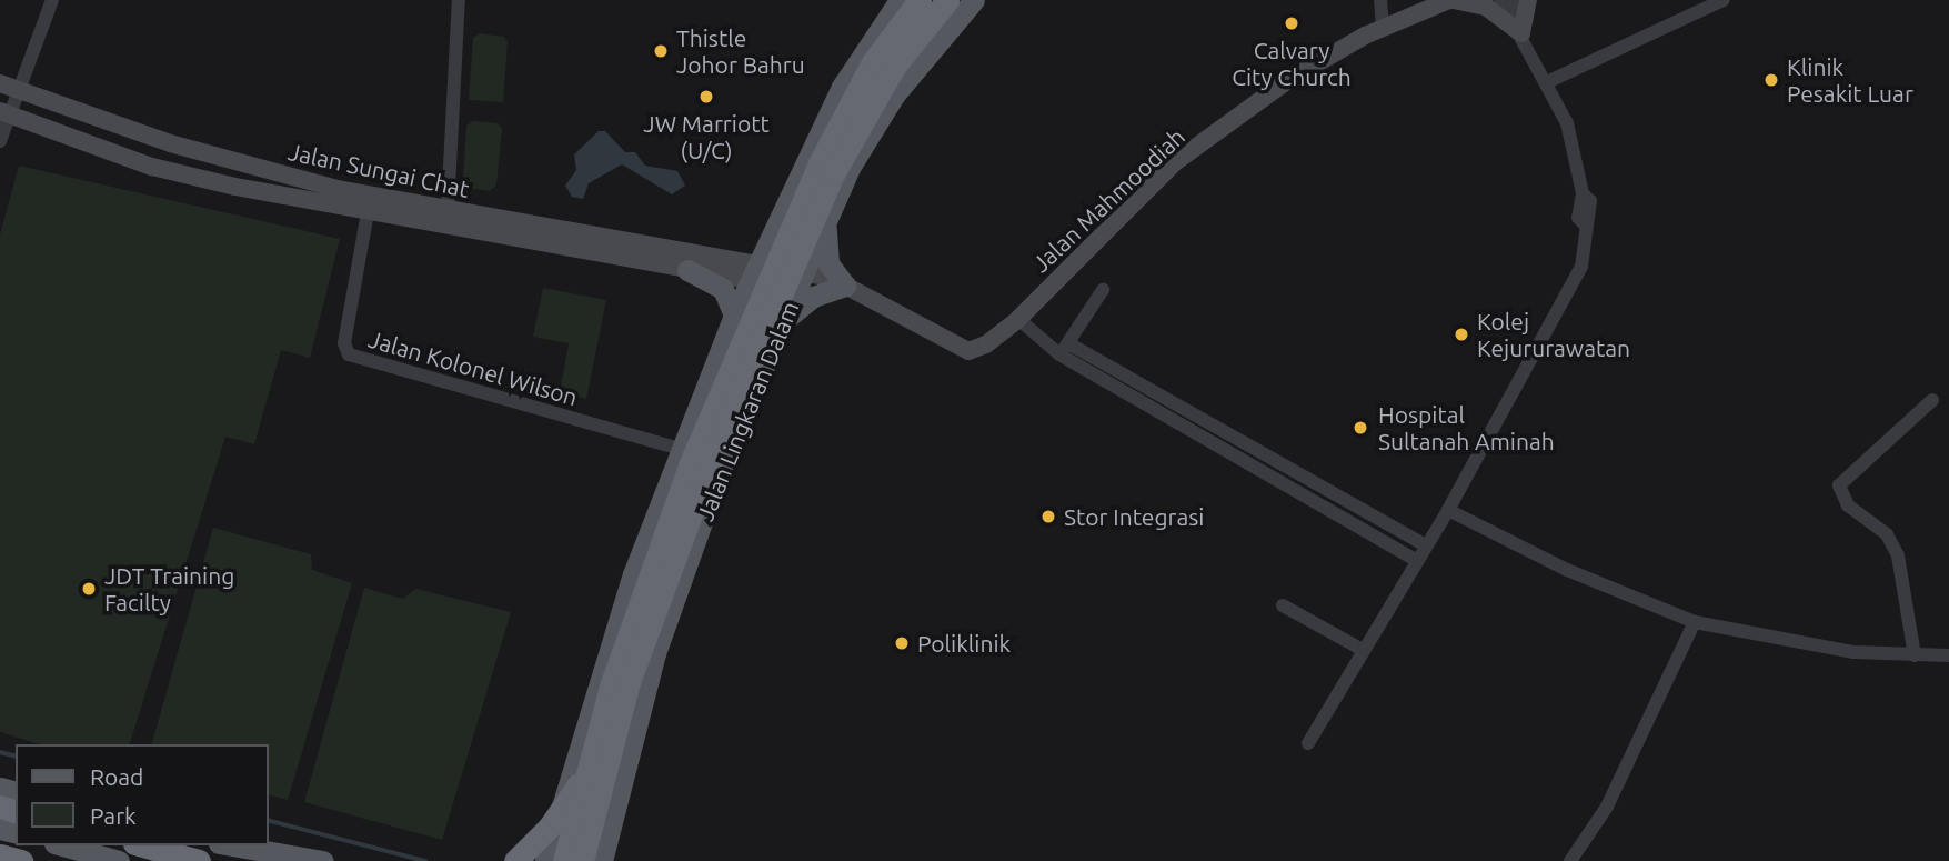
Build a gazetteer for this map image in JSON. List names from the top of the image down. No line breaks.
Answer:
{"streets":{"highway":["Jalan Lingkaran Dalam"],"main road":["Jalan Sungai Chat","Jalan Mahmoodiah"],"street":["Jalan Kolonel Wilson"]},"crossings":[["Jalan Sungai Chat","Jalan Mahmoodiah"],["Jalan Sungai Chat","Jalan Kolonel Wilson"],["Jalan Sungai Chat","Jalan Lingkaran Dalam"],["Jalan Mahmoodiah","Jalan Lingkaran Dalam"],["Jalan Kolonel Wilson","Jalan Lingkaran Dalam"]],"places":["Calvary City Church","Thistle Johor Bahru","Klinik Pesakit Luar","JW Marriott (U/C)","Kolej Kejururawatan","Hospital Sultanah Aminah","Stor Integrasi","JDT Training Facilty","Poliklinik"],"legend":["Road","Park"]}
